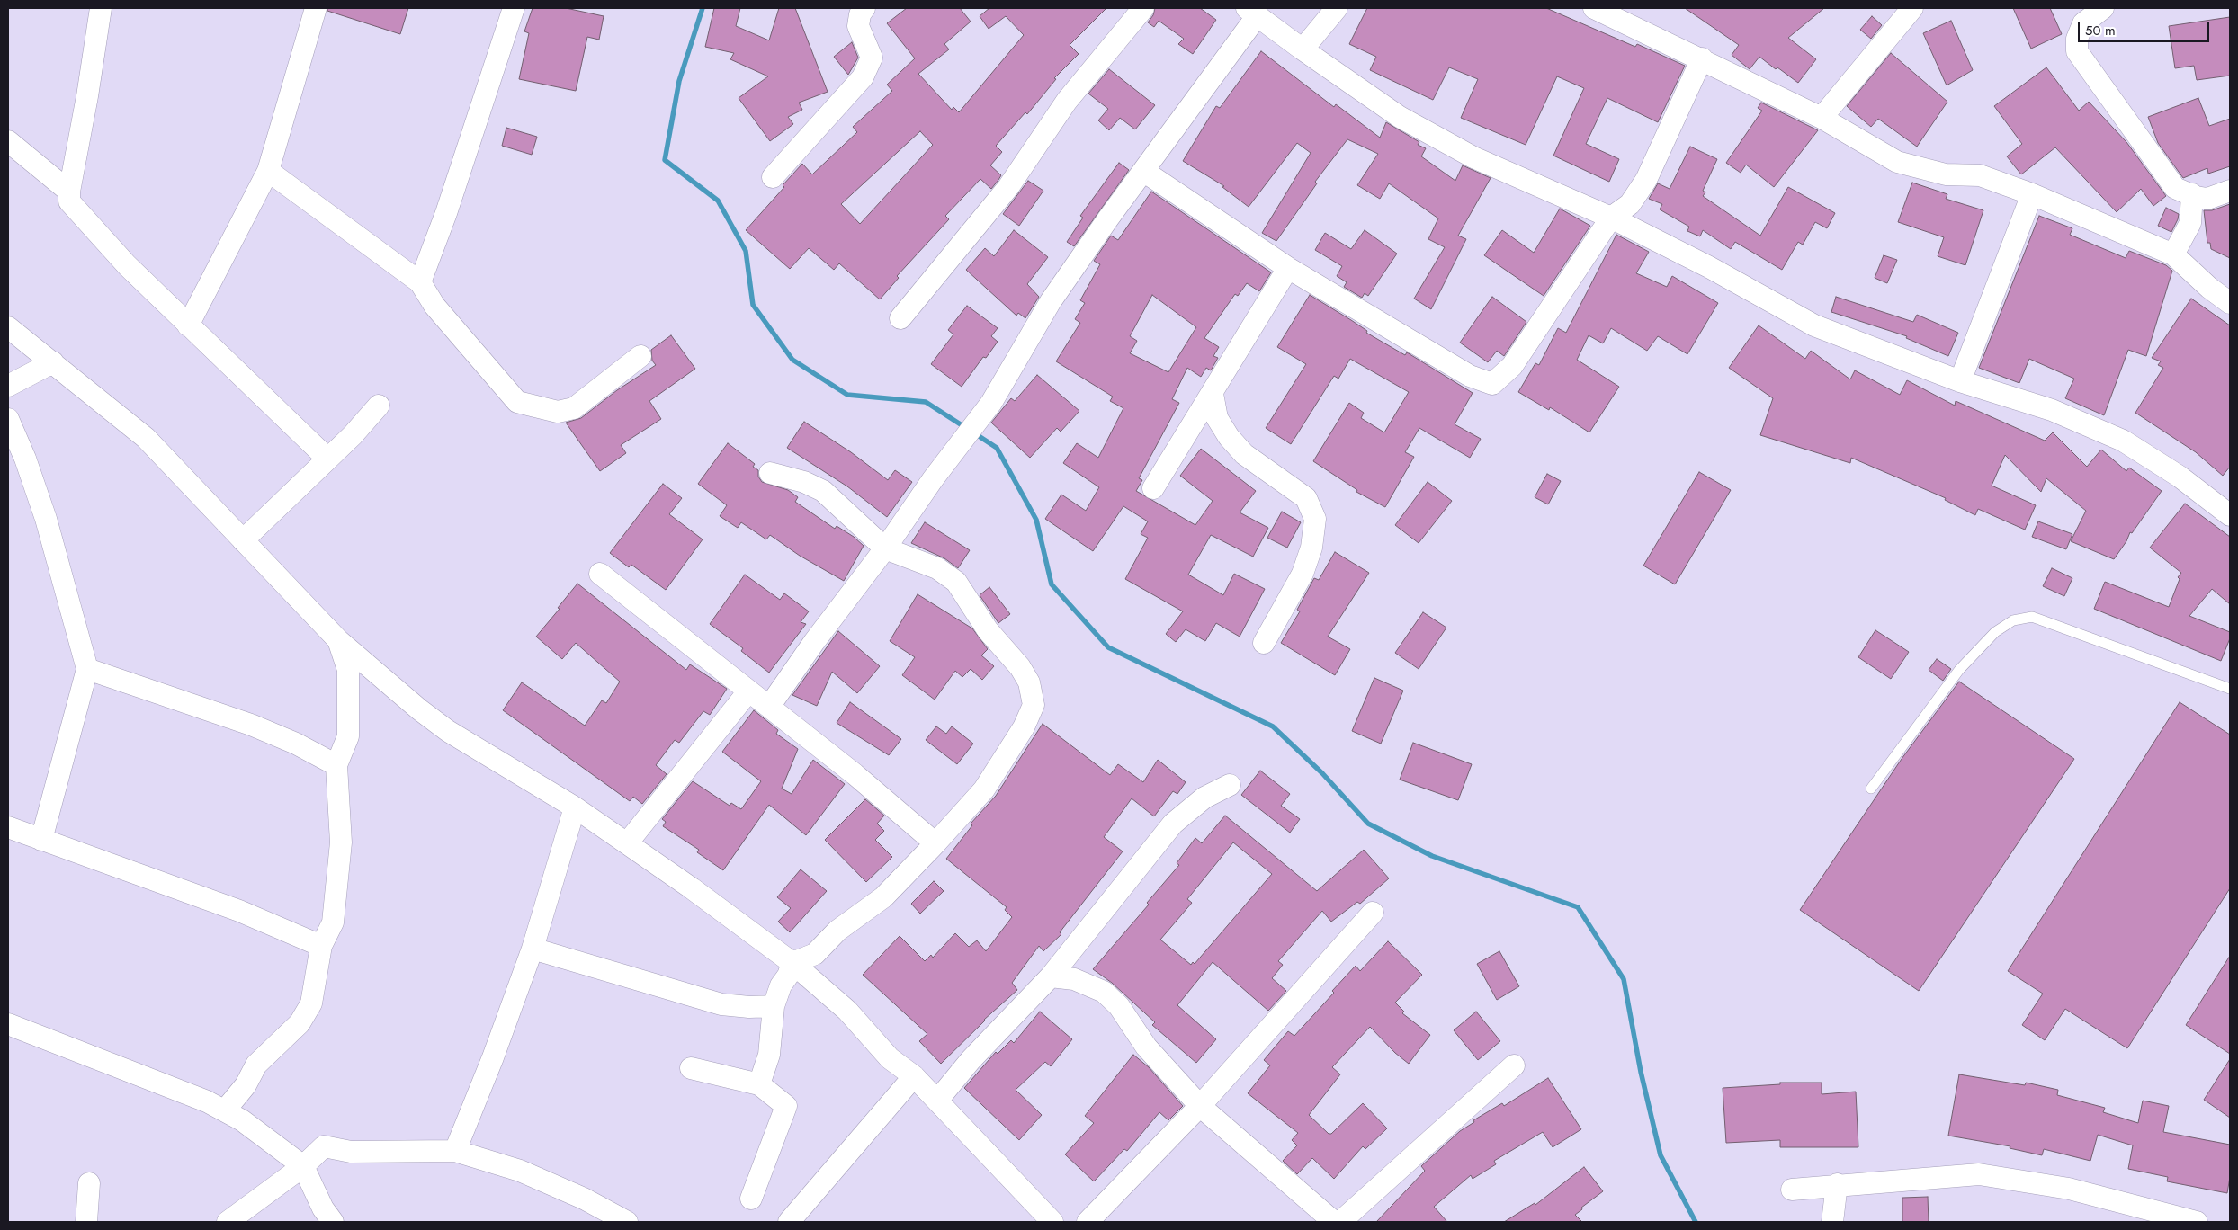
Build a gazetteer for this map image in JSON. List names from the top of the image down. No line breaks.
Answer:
{"scale_bar":"50 m"}
